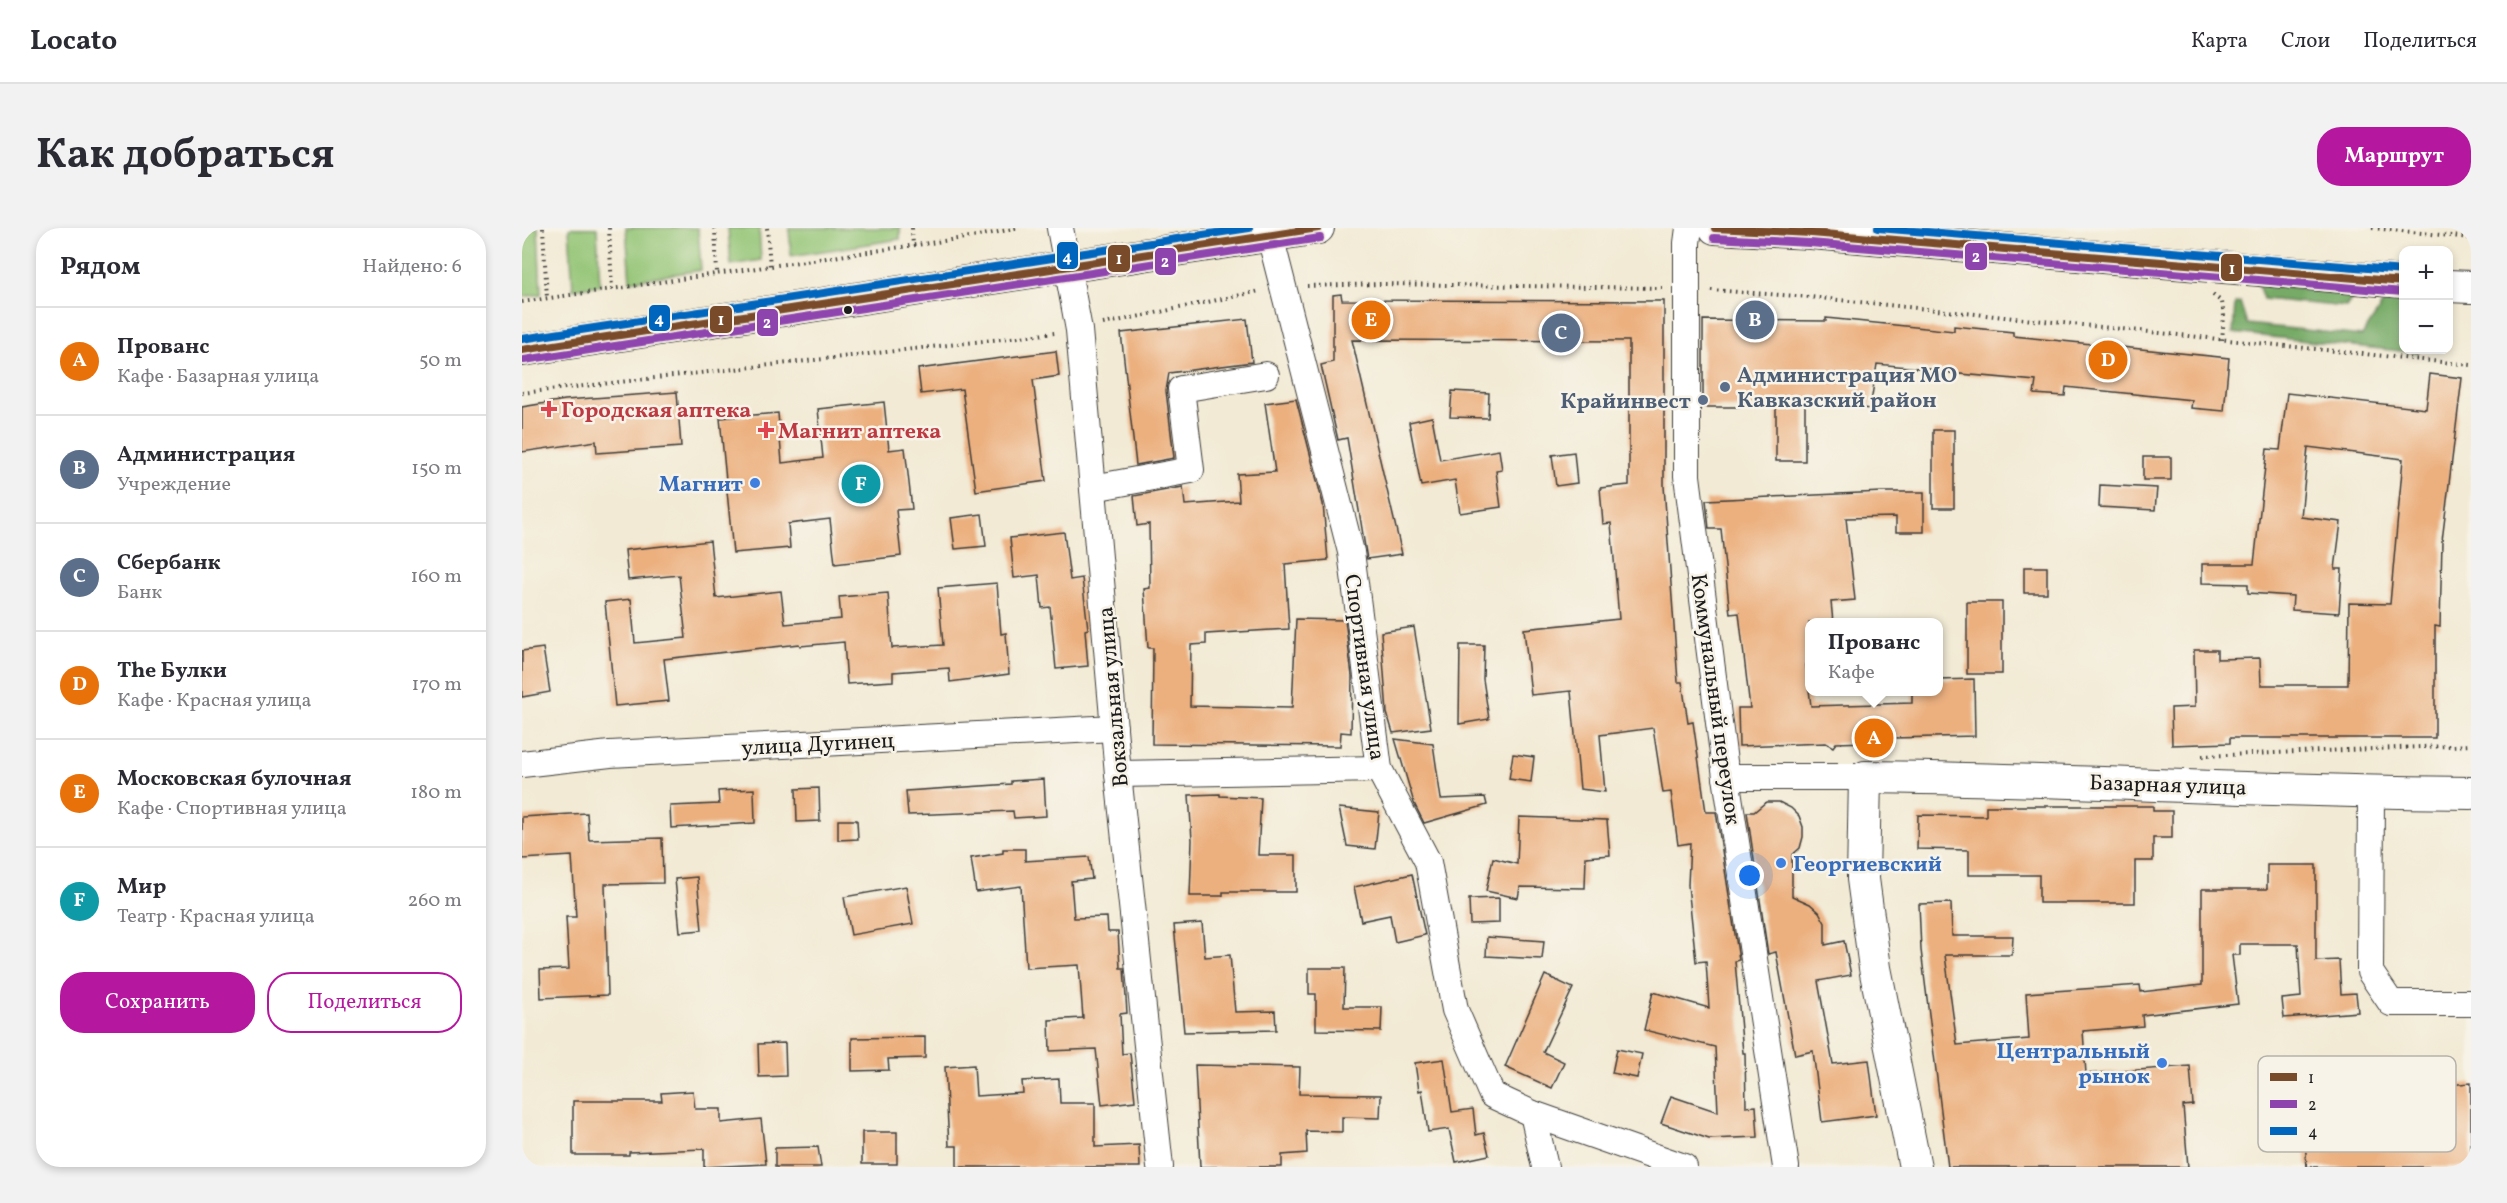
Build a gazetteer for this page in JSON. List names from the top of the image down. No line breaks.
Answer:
{"streets":{"main road":["Базарная улица"],"street":["Спортивная улица","Вокзальная улица","Коммунальный переулок","улица Дугинец"]},"crossings":[["Вокзальная улица","улица Дугинец"],["Коммунальный переулок","Базарная улица"]],"places":{"other":["Администрация МО Кавказский район","Крайинвест","Магнит","Георгиевский","Центральный рынок"],"health":["Городская аптека","Магнит аптека"]},"lines":["transit line 1","transit line 4","transit line 2"],"legend":["1","2","4"],"page":{"header":"Locato","nav":["Карта","Слои","Поделиться"],"title":"Как добраться","buttons":["Маршрут",["Сохранить","Поделиться"]],"heading":["Рядом","Найдено: 6"],"map_buttons":["+","−"],"pins":["B","E","C","D","F","A"],"list":[{"mark":"A","name":"Прованс","note":"Кафе · Базарная улица","value":"50 m"},{"mark":"B","name":"Администрация","note":"Учреждение","value":"150 m"},{"mark":"C","name":"Сбербанк","note":"Банк","value":"160 m"},{"mark":"D","name":"The Булки","note":"Кафе · Красная улица","value":"170 m"},{"mark":"E","name":"Московская булочная","note":"Кафе · Спортивная улица","value":"180 m"},{"mark":"F","name":"Мир","note":"Театр · Красная улица","value":"260 m"}],"popup":["Прованс","Кафе"]}}
